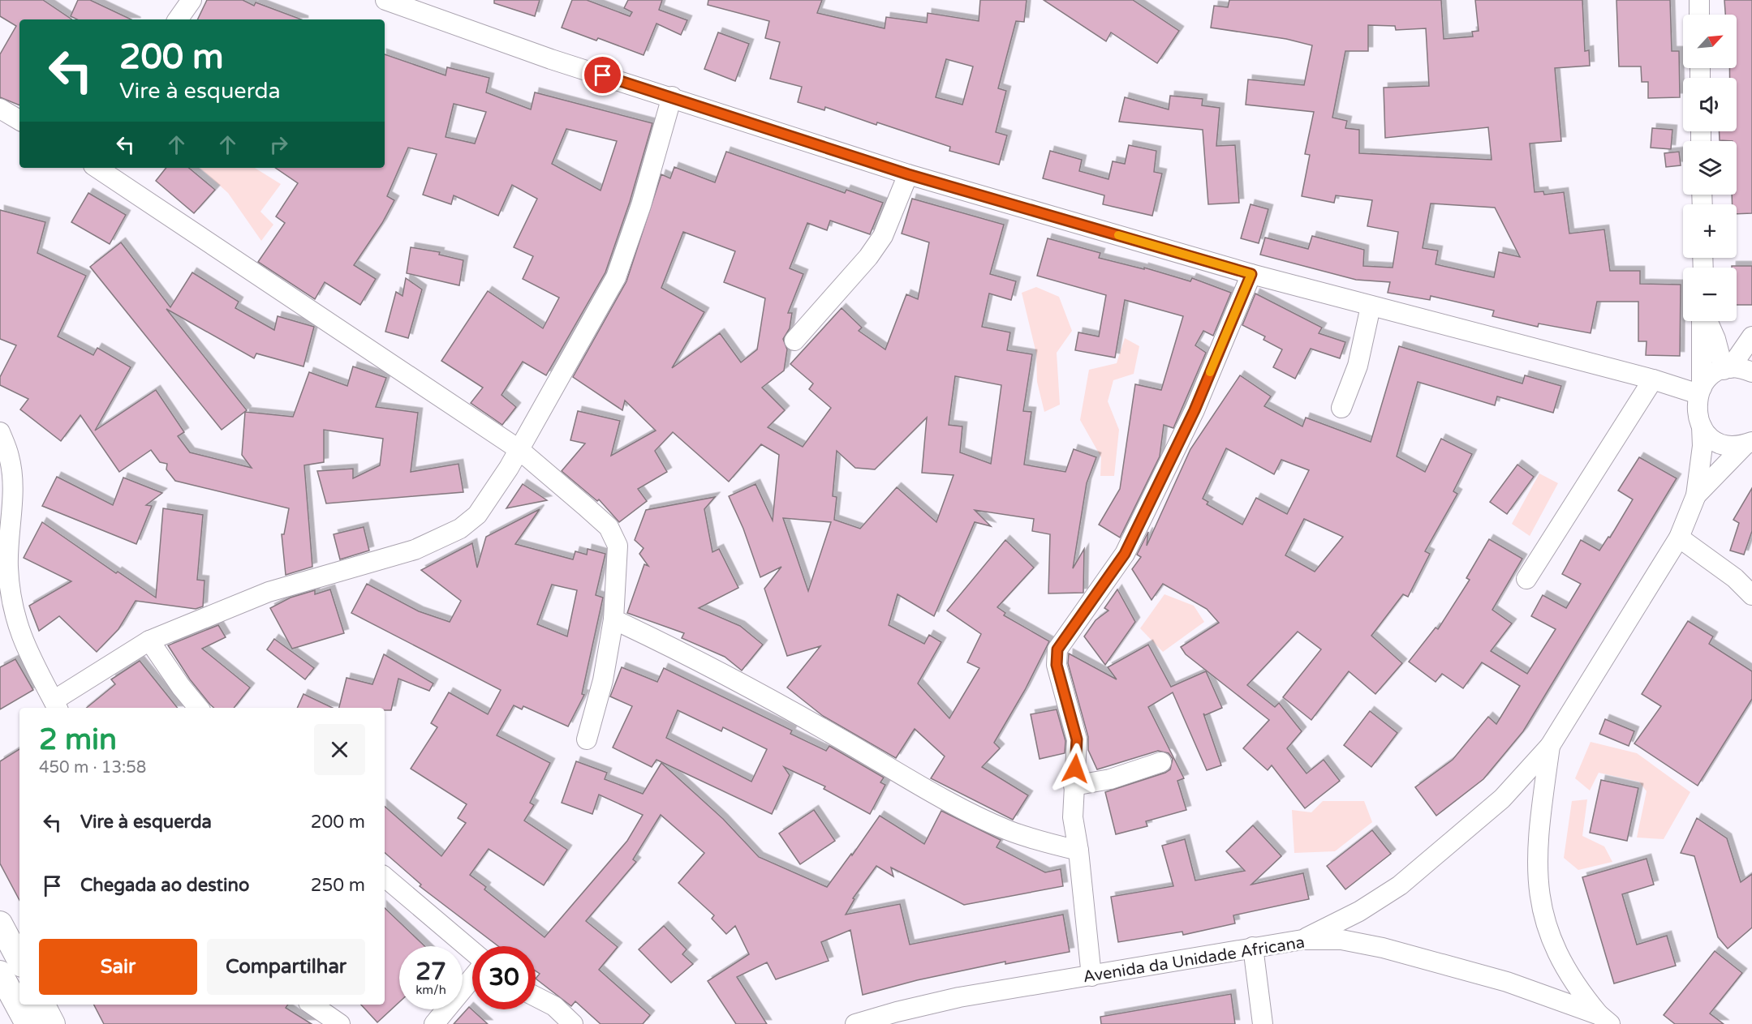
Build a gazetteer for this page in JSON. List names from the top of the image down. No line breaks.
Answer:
{"streets":{"street":["Avenida da Unidade Africana"]},"north":"top right","page":{"map_buttons":["+","−"],"turn":["200 m","Vire à esquerda"],"heading":["2 min","450 m · 13:58"],"list":[{"name":"Vire à esquerda","value":"200 m"},{"name":"Chegada ao destino","value":"250 m"}],"buttons":["Sair","Compartilhar"],"speed":"27 km/h","limit":"30"}}
